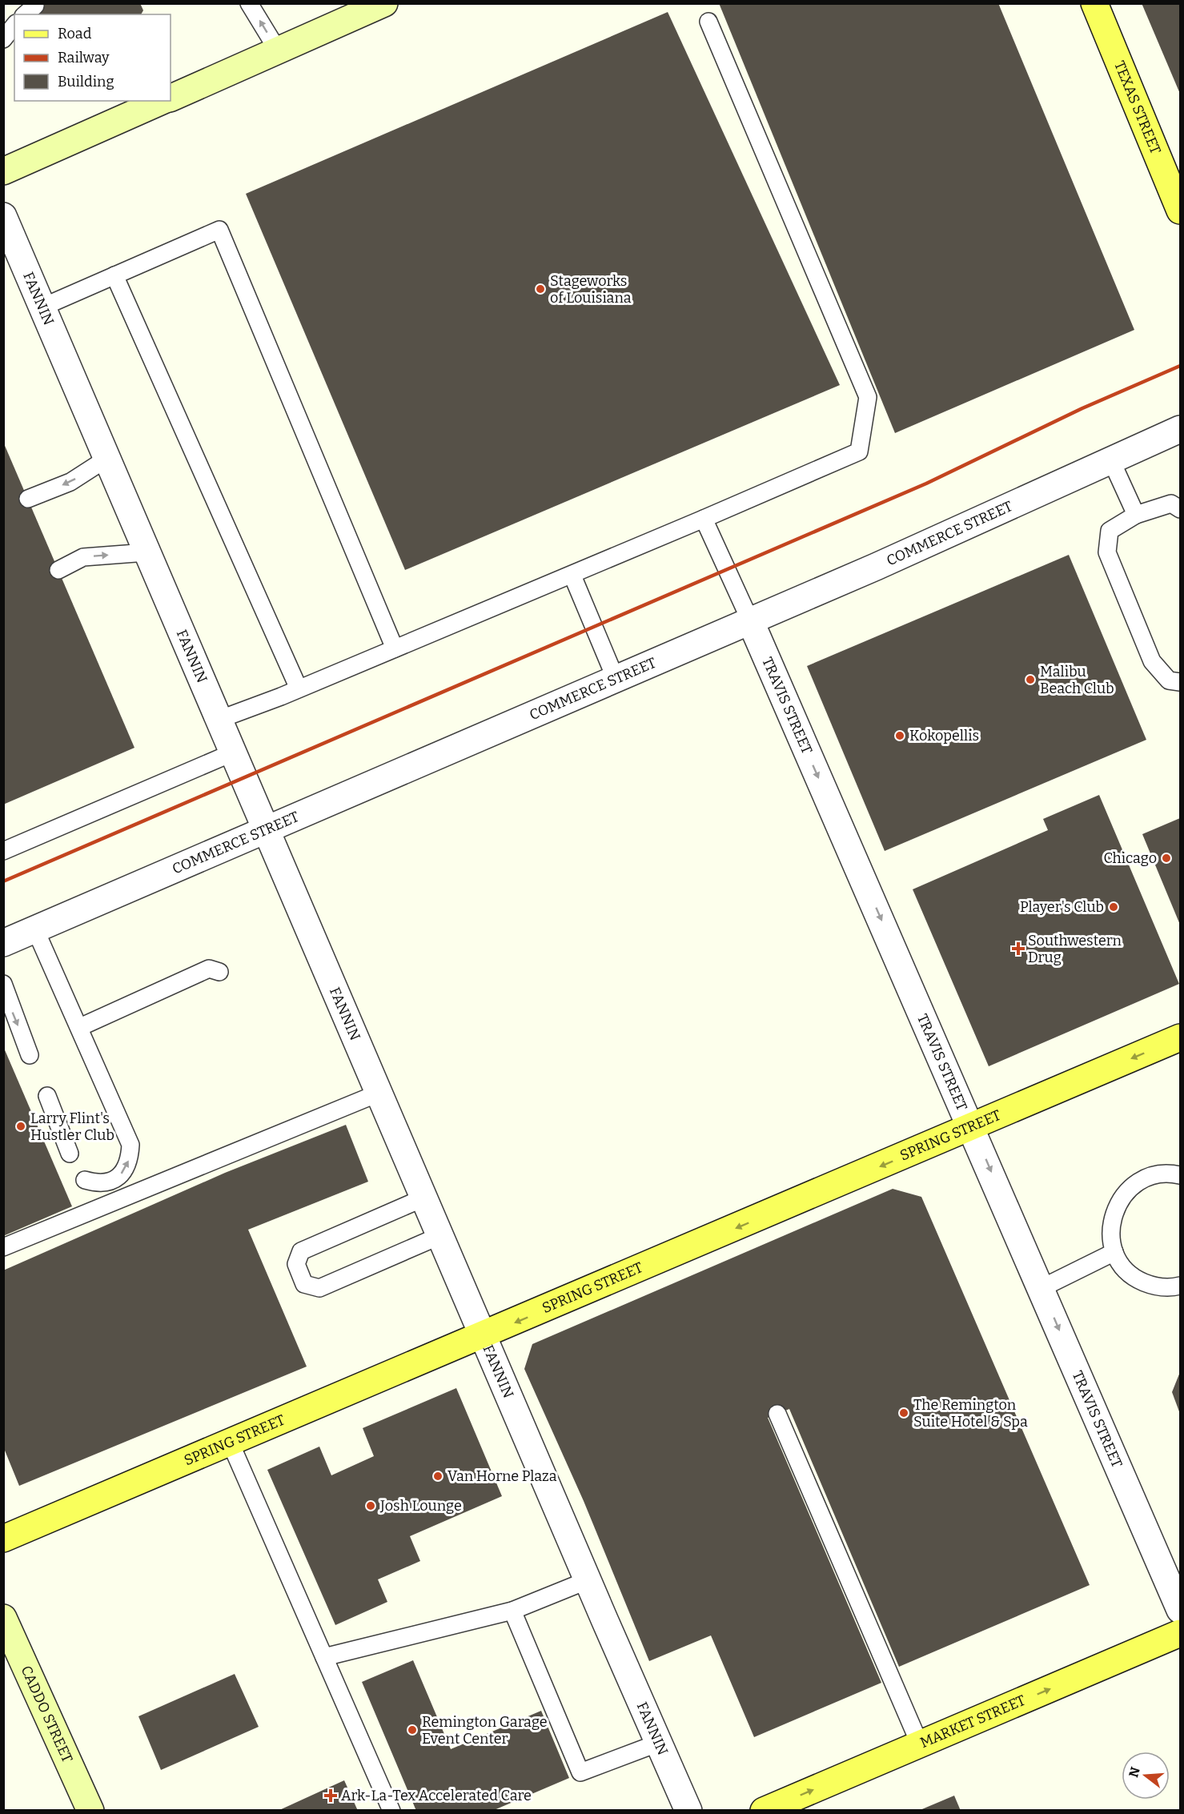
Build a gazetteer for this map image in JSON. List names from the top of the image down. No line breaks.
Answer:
{"streets":{"main road":["TEXAS STREET","SPRING STREET","CADDO STREET","MARKET STREET"],"street":["FANNIN","COMMERCE STREET","TRAVIS STREET"]},"crossings":[["FANNIN","COMMERCE STREET"],["FANNIN","SPRING STREET"],["COMMERCE STREET","TRAVIS STREET"],["TRAVIS STREET","SPRING STREET"]],"one_way":["TRAVIS STREET","SPRING STREET","MARKET STREET"],"places":{"other":["Stageworks of Louisiana","Malibu Beach Club","Kokopellis","Chicago","Player's Club","Larry Flint's Hustler Club","The Remington Suite Hotel & Spa","Van Horne Plaza","Josh Lounge","Remington Garage Event Center"],"health":["Southwestern Drug","Ark-La-Tex Accelerated Care"]},"legend":["Road","Railway","Building"],"north":"left"}
